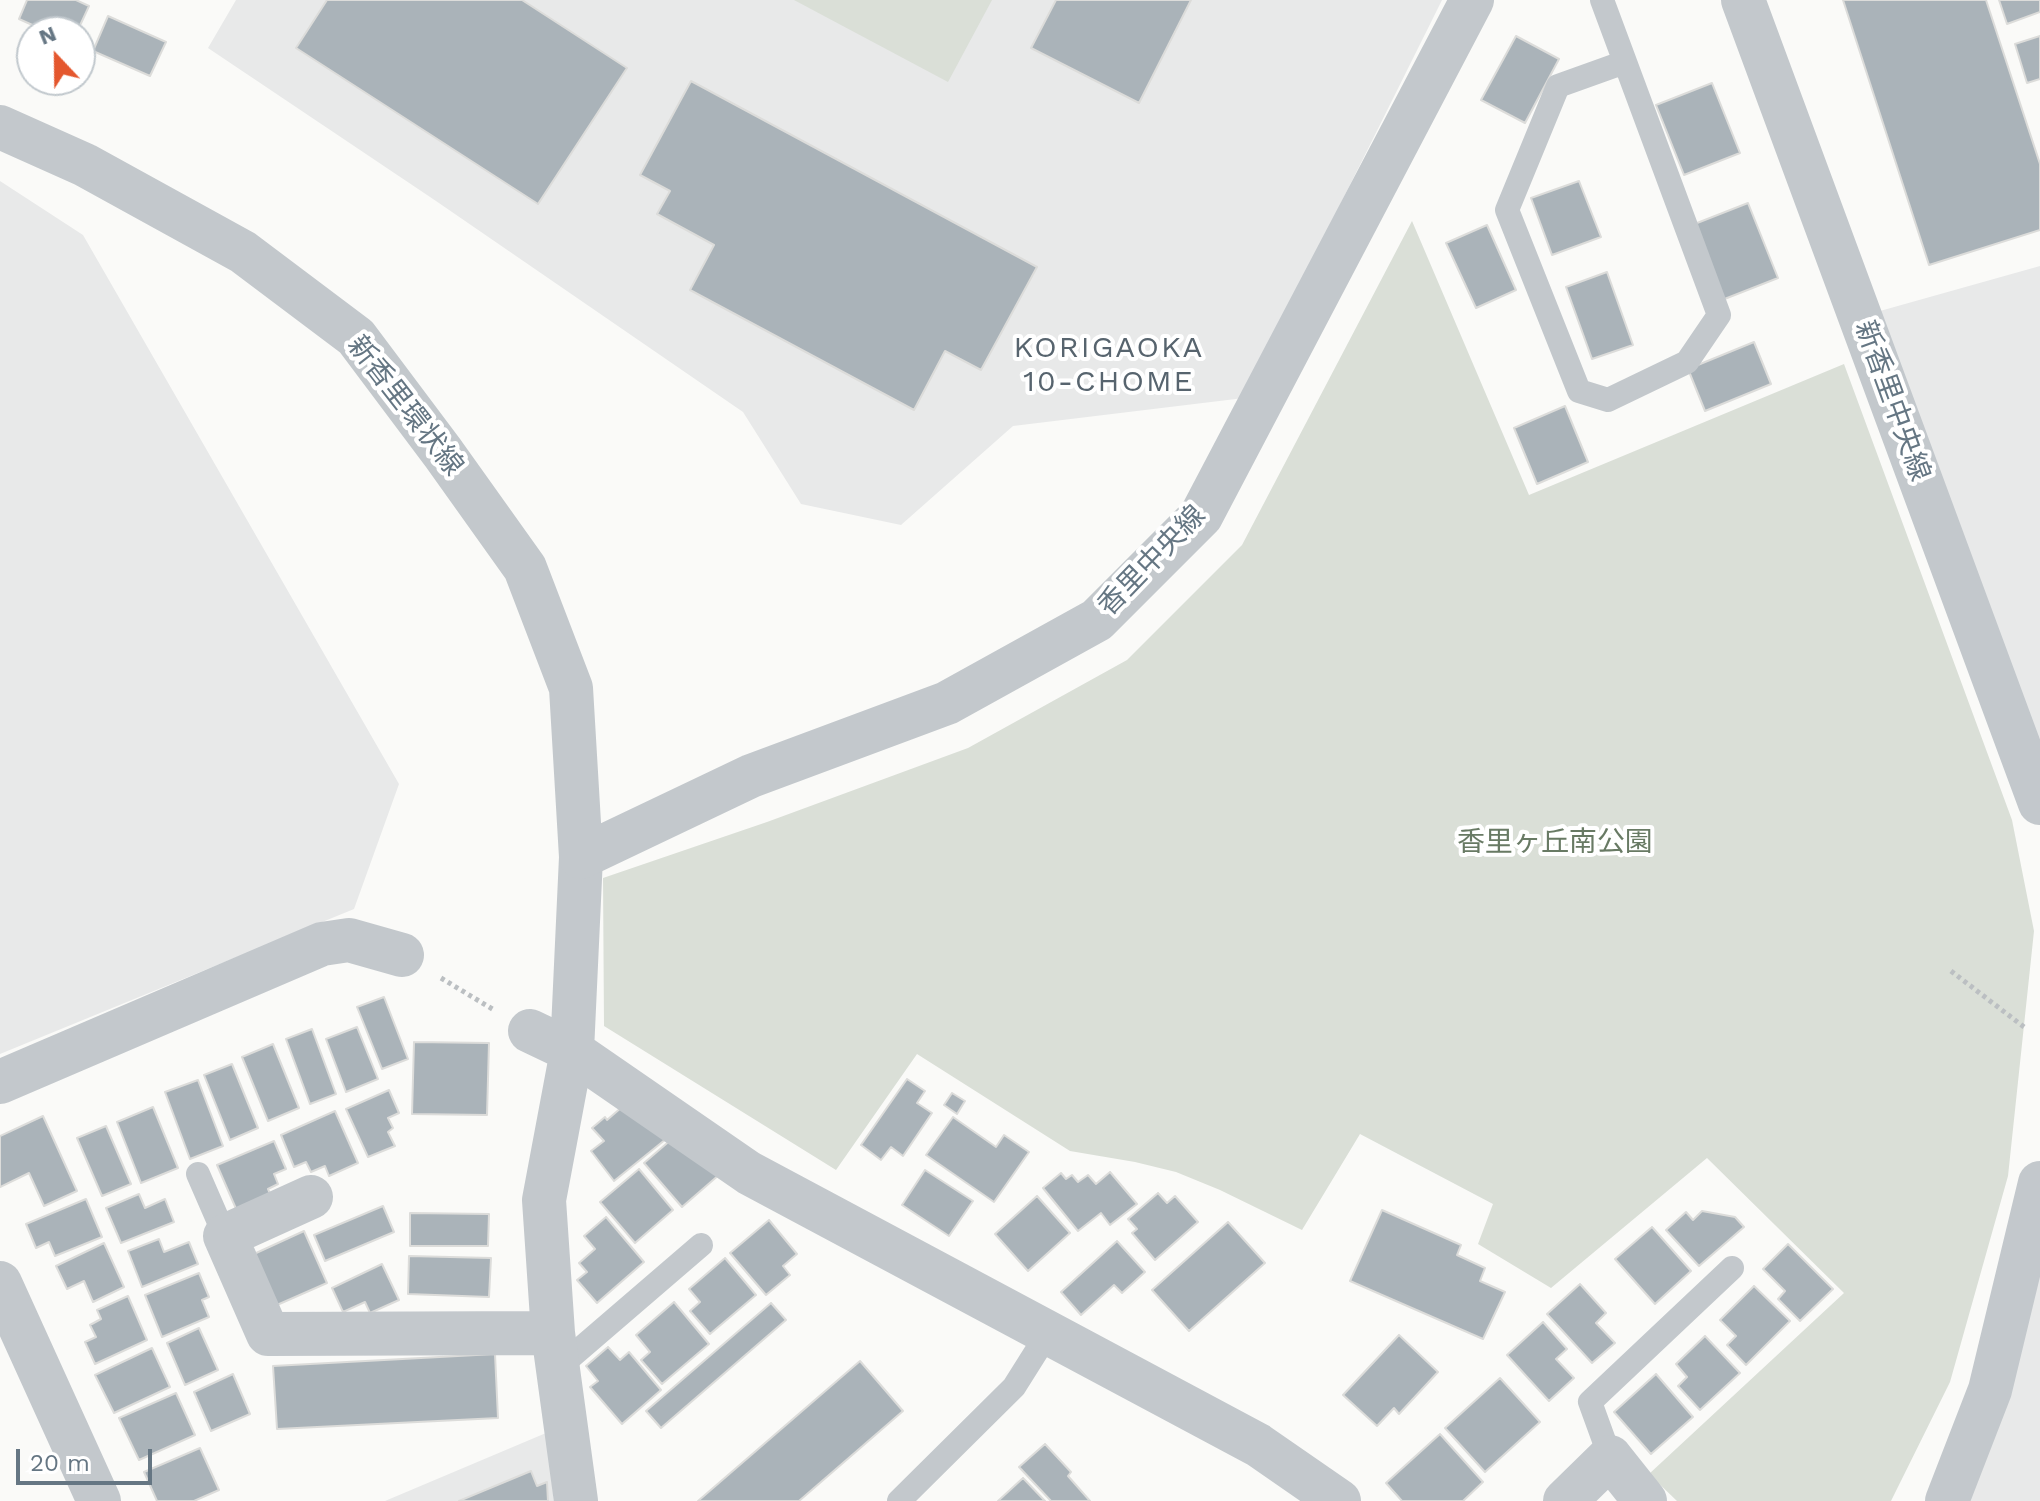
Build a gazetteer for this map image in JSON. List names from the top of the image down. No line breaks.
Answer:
{"streets":{"street":["新香里中央線","新香里環状線","香里中央線"]},"crossings":[["新香里環状線","香里中央線"]],"districts":["KORIGAOKA 10-CHOME"],"parks":["香里ヶ丘南公園"],"scale_bar":"20 m","north":"top"}
